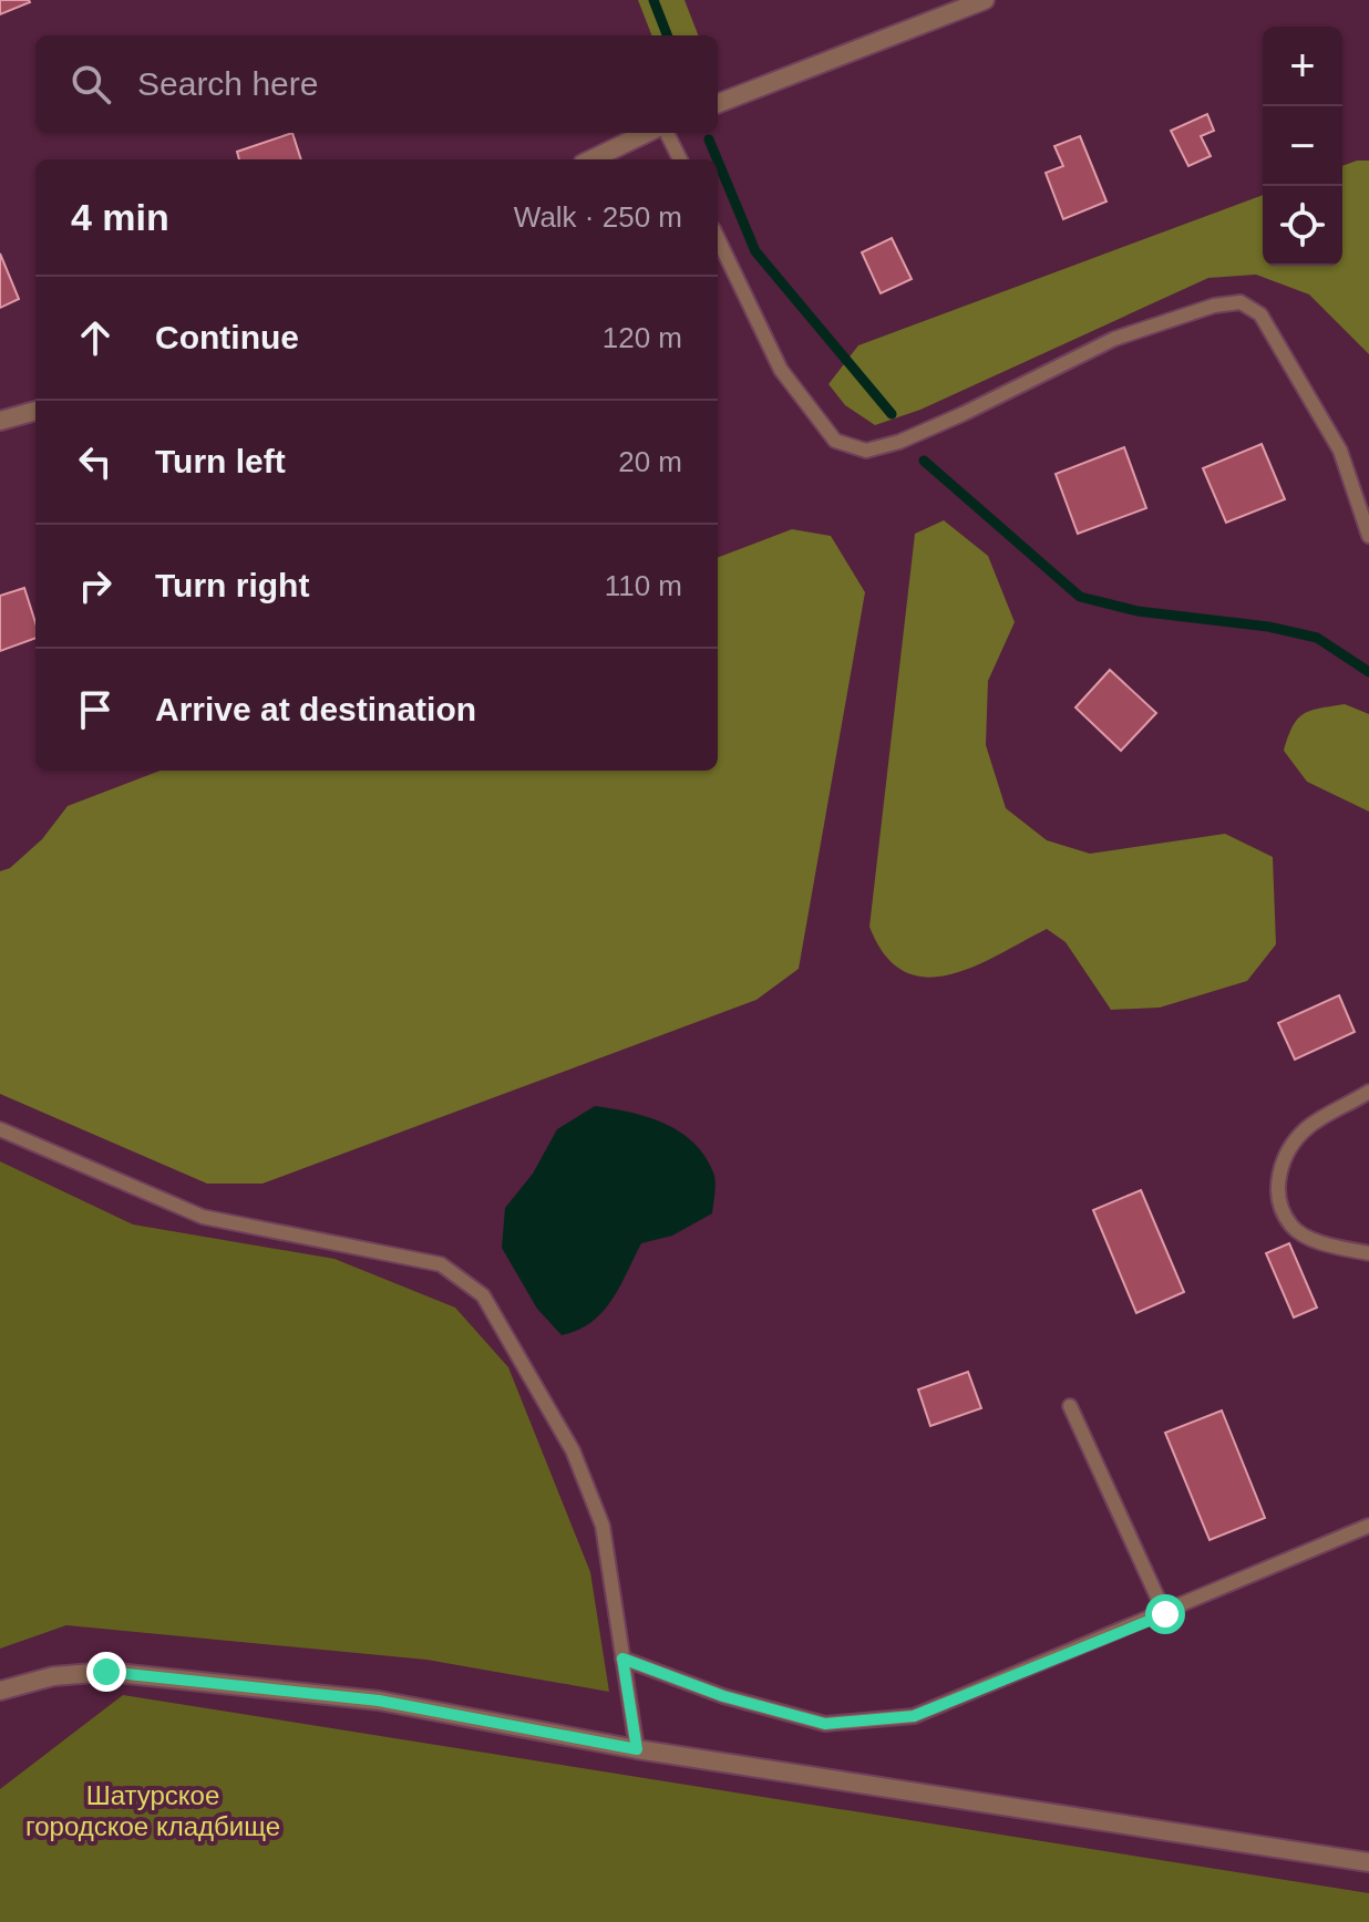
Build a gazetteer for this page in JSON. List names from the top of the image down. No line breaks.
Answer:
{"parks":["Шатурское городское кладбище"],"page":{"map_buttons":["+","−"],"search":"Search here","heading":["4 min","Walk · 250 m"],"list":[["Continue","120 m"],["Turn left","20 m"],["Turn right","110 m"],"Arrive at destination"]}}
